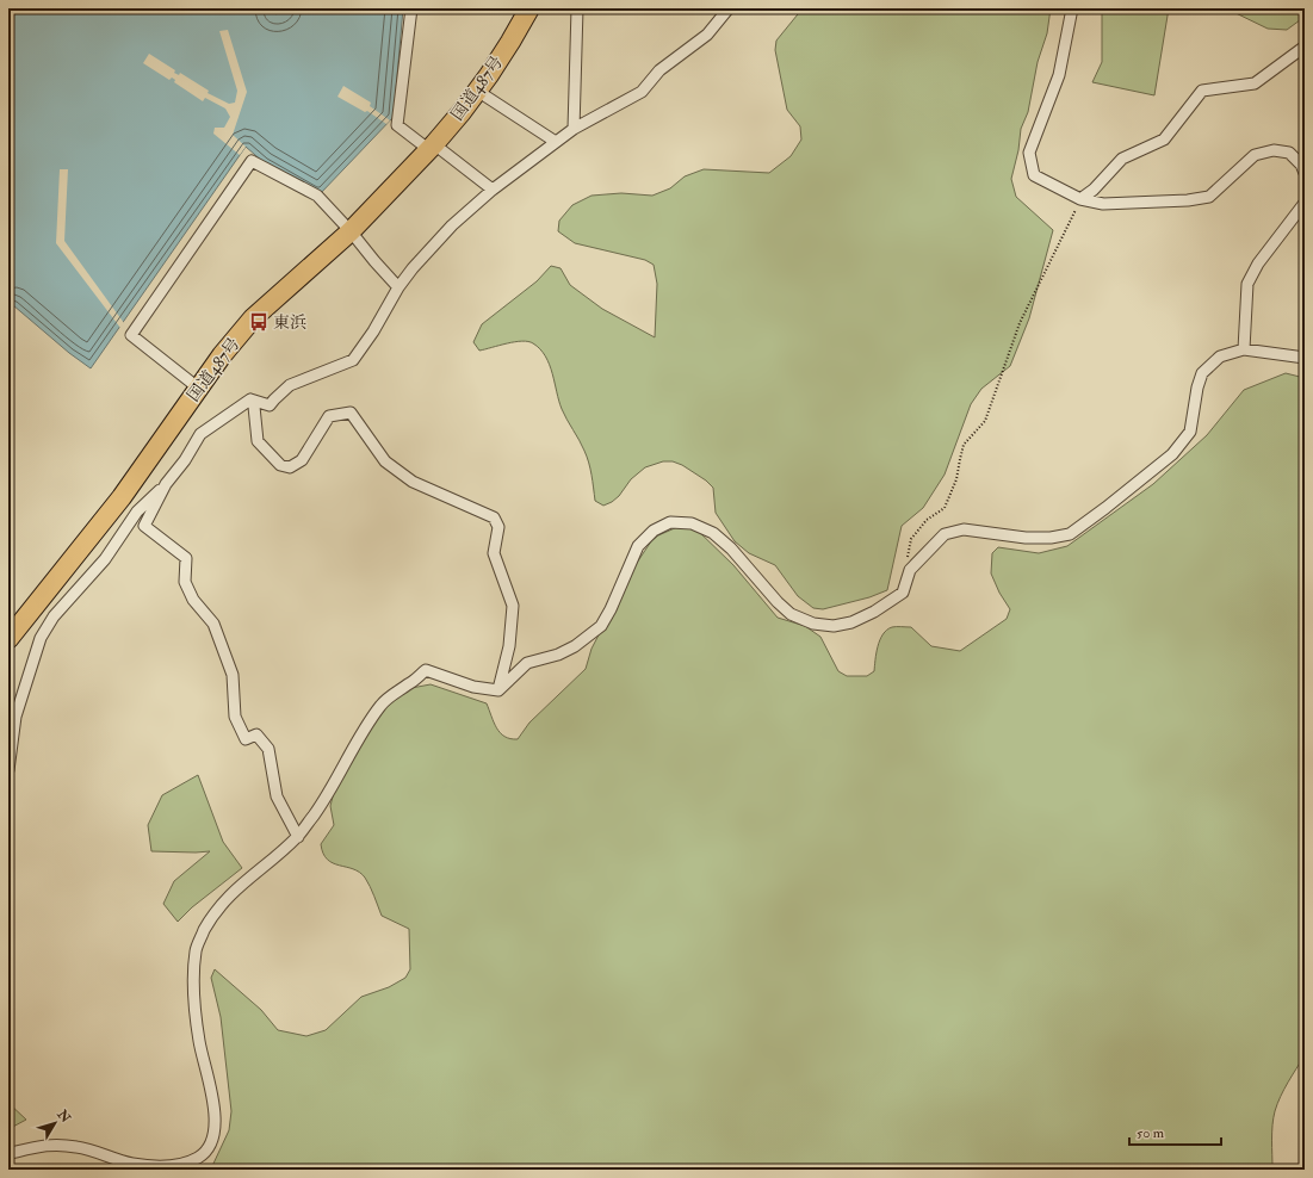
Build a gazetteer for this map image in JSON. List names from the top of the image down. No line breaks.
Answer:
{"streets":{"highway":["国道487号"]},"places":{"bus stop":["東浜"]},"scale_bar":"50 m","north":"top right"}
